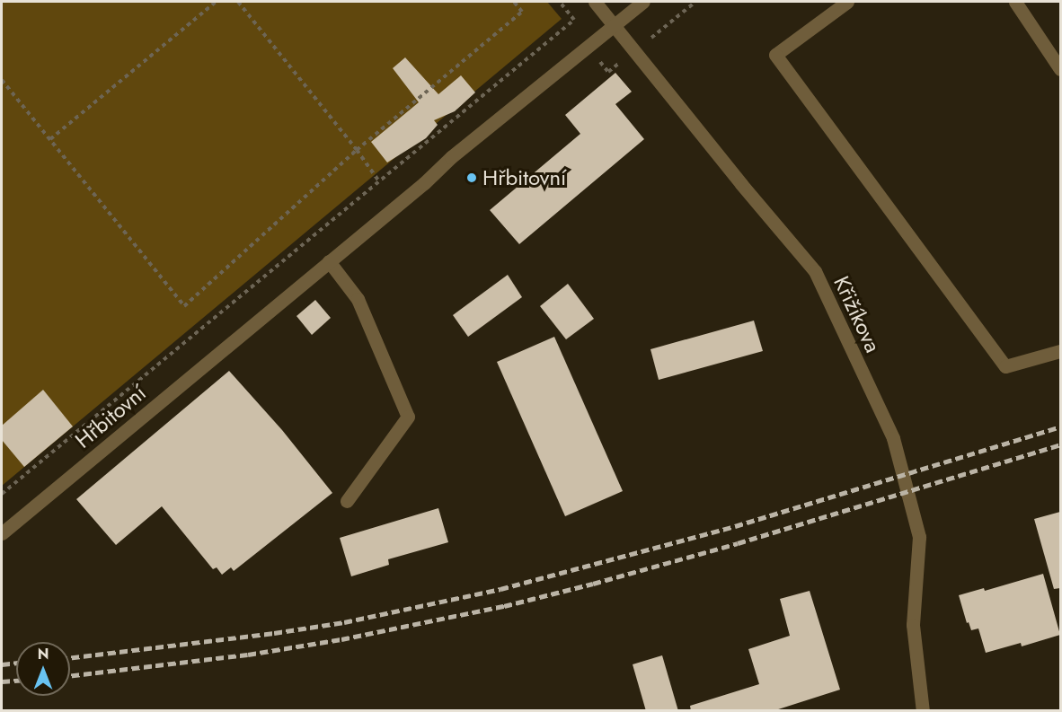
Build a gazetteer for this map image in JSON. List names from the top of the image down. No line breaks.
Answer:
{"streets":{"street":["Křižíkova","Hřbitovní"]},"crossings":[["Křižíkova","Hřbitovní"]],"places":["Hřbitovní"],"north":"top"}
